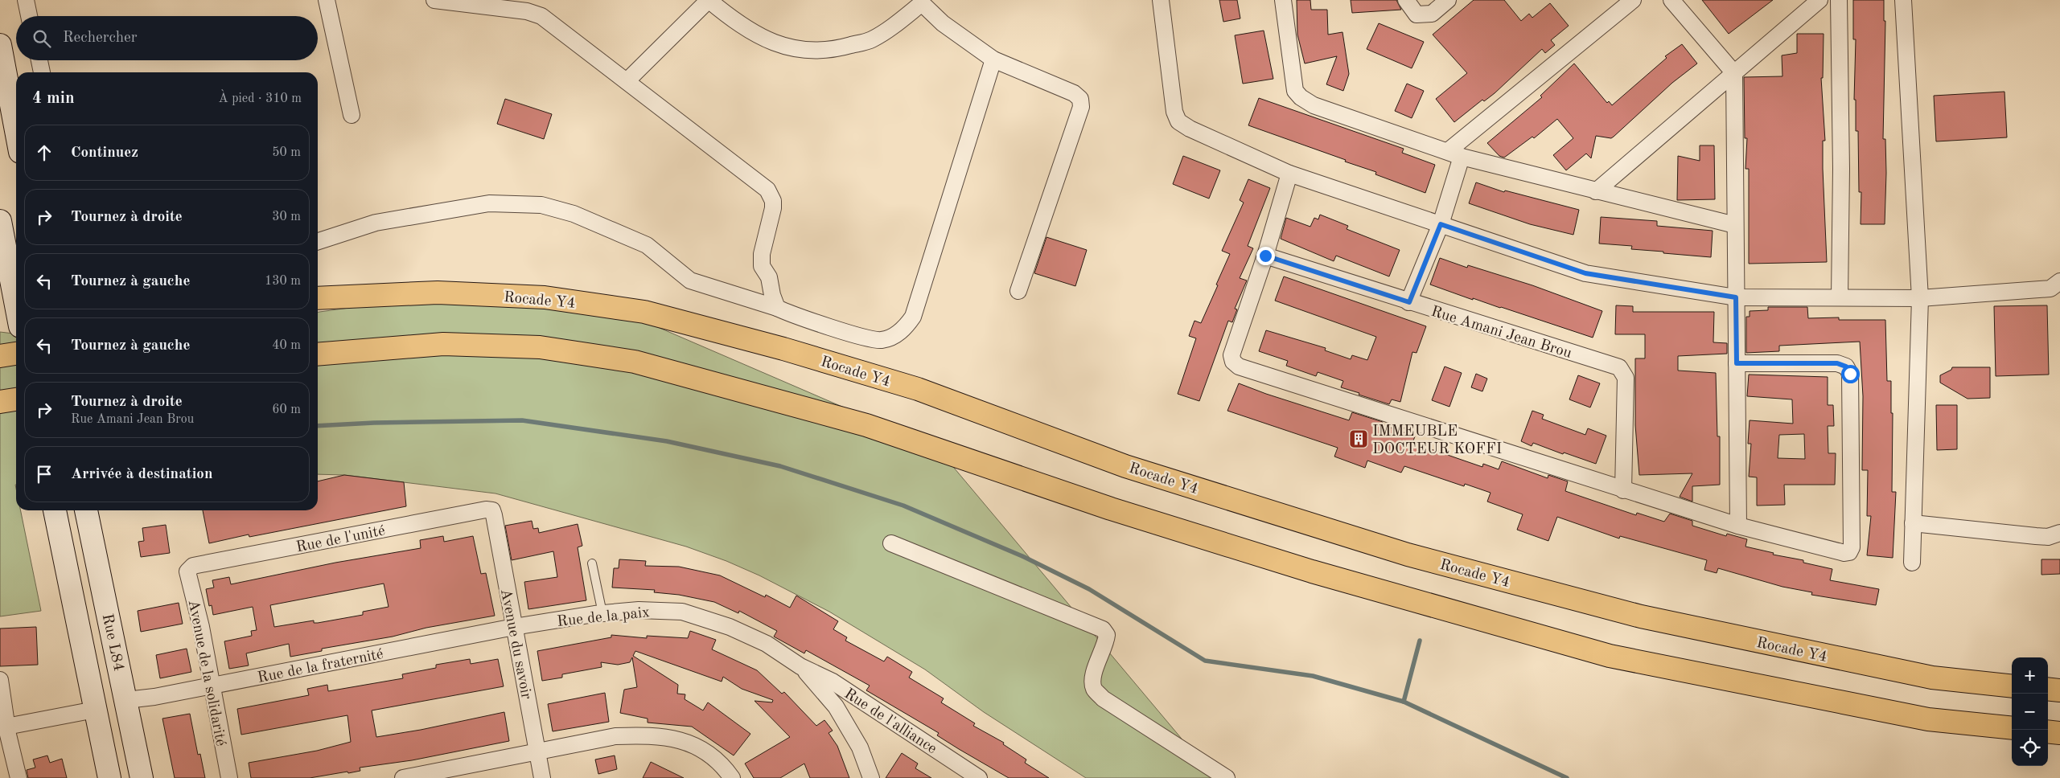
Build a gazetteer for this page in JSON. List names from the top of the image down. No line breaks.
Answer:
{"streets":{"highway":["Rocade Y4"],"main road":["Rue L84"],"street":["Rue Amani Jean Brou","Rue de l'unité","Rue de la paix","Avenue du savoir","Rue de la fraternité","Avenue de la solidarité","Rue de l'alliance"]},"crossings":[["Rue de l'unité","Avenue du savoir"],["Rue de l'unité","Avenue de la solidarité"],["Rue de la paix","Avenue du savoir"],["Rue de la paix","Rue de la fraternité"],["Rue de la paix","Rue de l'alliance"],["Rue L84","Rue de la fraternité"],["Avenue du savoir","Rue de la fraternité"],["Rue de la fraternité","Avenue de la solidarité"]],"places":{"building":["IMMEUBLE DOCTEUR KOFFI"]},"page":{"search":"Rechercher","heading":["4 min","À pied · 310 m"],"list":[["Continuez","50 m"],["Tournez à droite","30 m"],["Tournez à gauche","130 m"],["Tournez à gauche","40 m"],["Tournez à droite","Rue Amani Jean Brou","60 m"],"Arrivée à destination"],"map_buttons":["+","−"]}}
